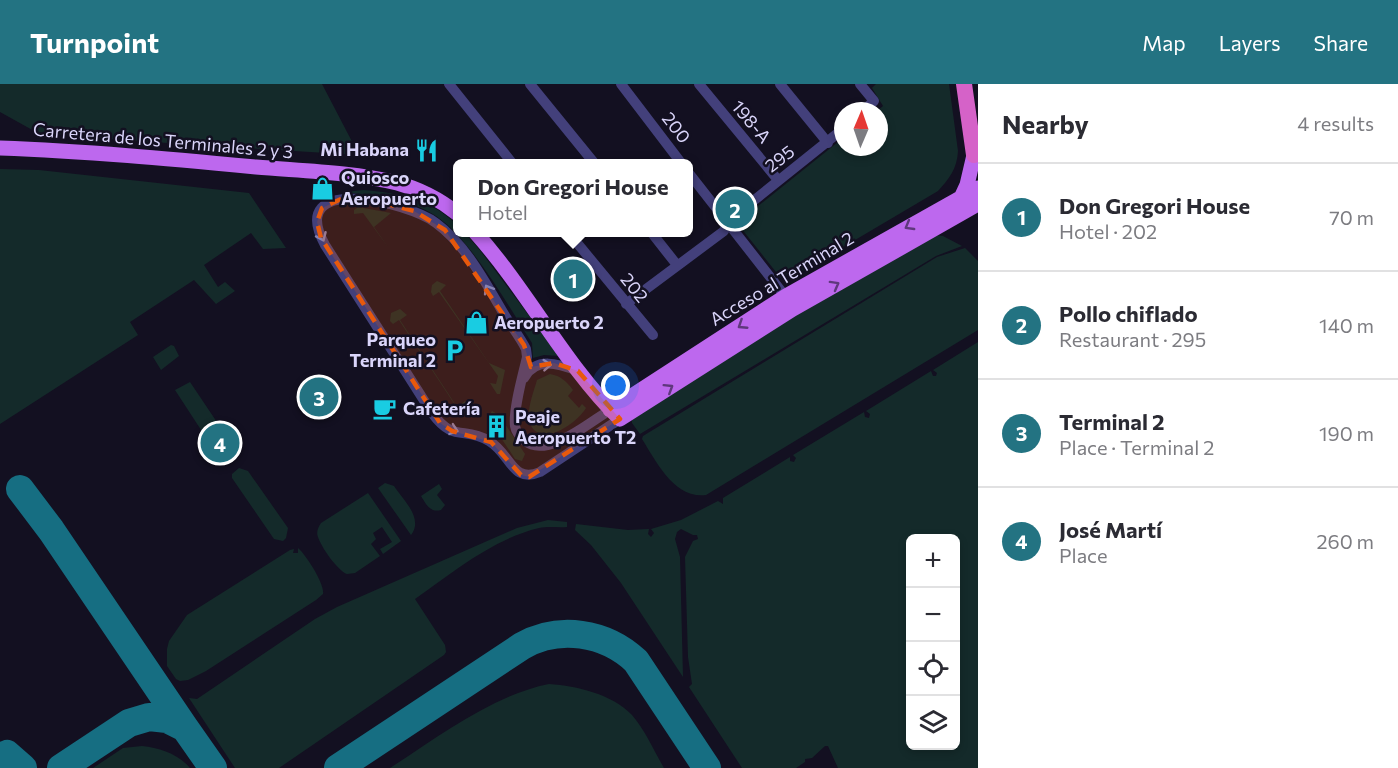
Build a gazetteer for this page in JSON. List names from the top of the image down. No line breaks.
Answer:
{"streets":{"main road":["Carretera de los Terminales 2 y 3","Acceso al Terminal 2"],"street":["198-A","200","295","202"]},"crossings":[["198-A","295"],["200","295"],["200","Acceso al Terminal 2"],["295","202"]],"places":{"restaurant":["Mi Habana"],"shop":["Quiosco Aeropuerto","Aeropuerto 2"],"parking":["Parqueo Terminal 2"],"cafe":["Cafetería"],"building":["Peaje Aeropuerto T2"]},"north":"top","page":{"header":"Turnpoint","nav":["Map","Layers","Share"],"heading":["Nearby","4 results"],"popup":["Don Gregori House","Hotel"],"list":[{"mark":"1","name":"Don Gregori House","note":"Hotel · 202","value":"70 m"},{"mark":"2","name":"Pollo chiflado","note":"Restaurant · 295","value":"140 m"},{"mark":"3","name":"Terminal 2","note":"Place · Terminal 2","value":"190 m"},{"mark":"4","name":"José Martí","note":"Place","value":"260 m"}],"pins":["2","1","3","4"],"map_buttons":["+","−"]}}
